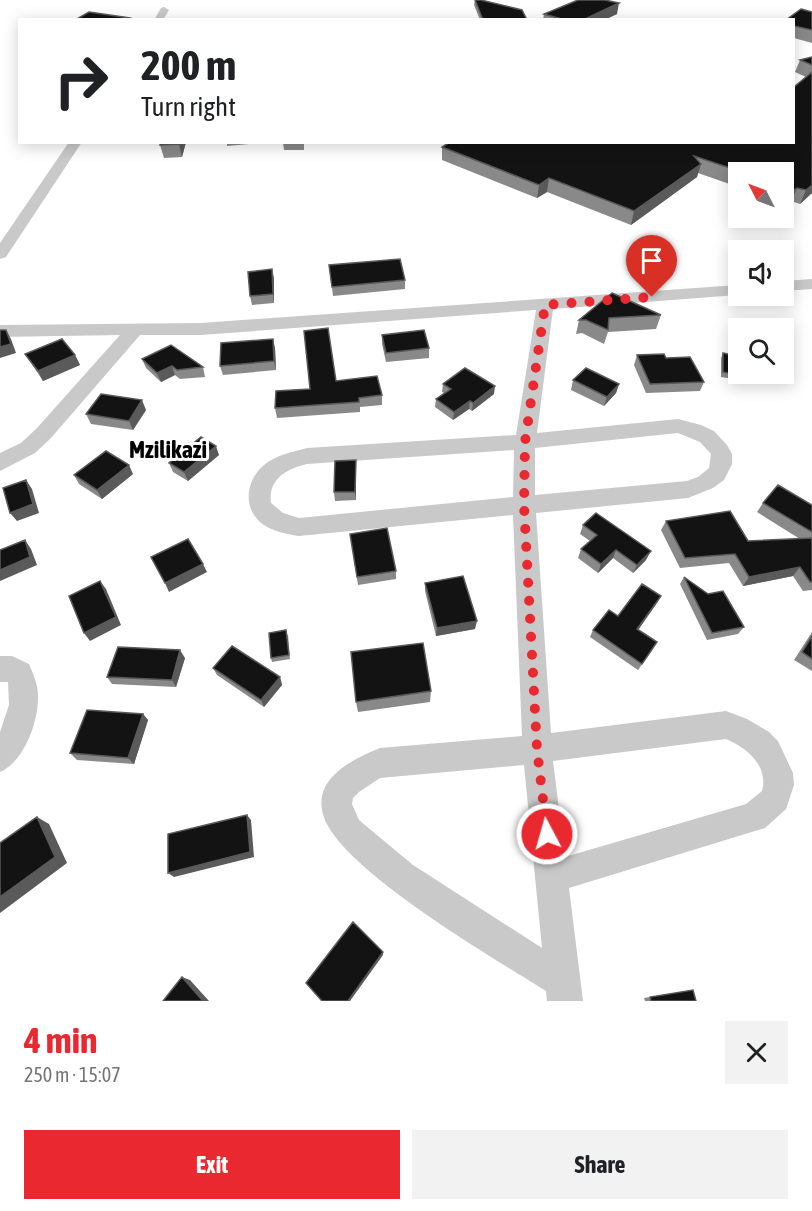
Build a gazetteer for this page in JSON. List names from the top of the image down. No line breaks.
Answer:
{"districts":["Mzilikazi"],"north":"top left","page":{"turn":["200 m","Turn right"],"heading":["4 min","250 m · 15:07"],"buttons":["Exit","Share"]}}
